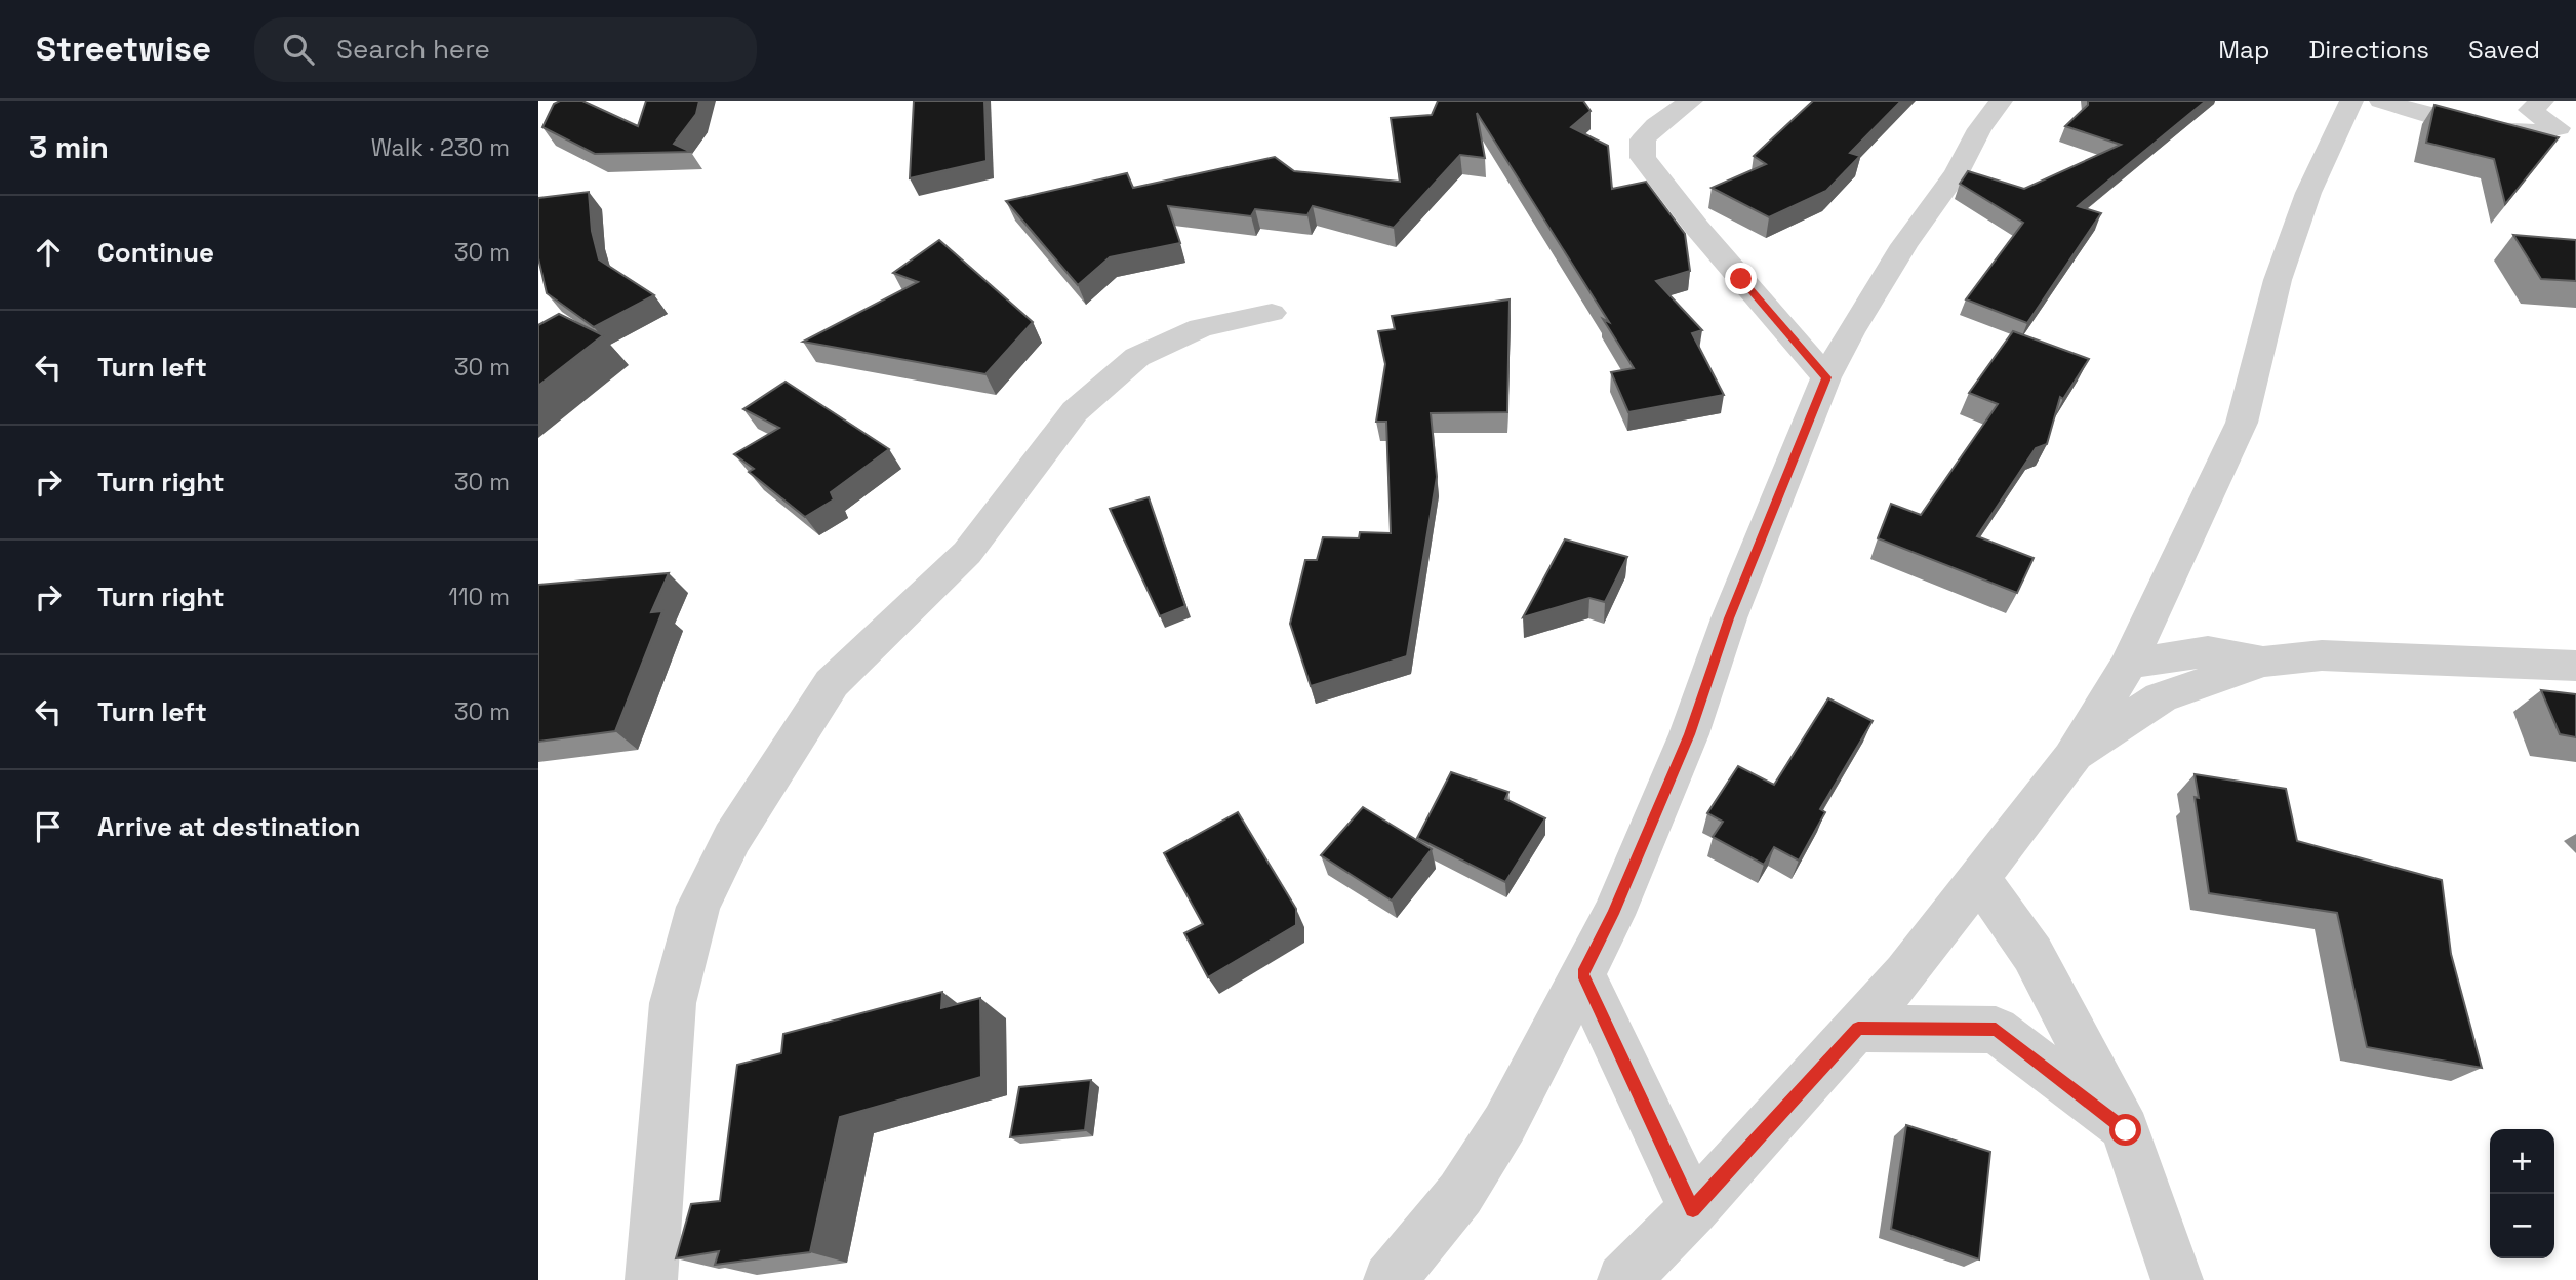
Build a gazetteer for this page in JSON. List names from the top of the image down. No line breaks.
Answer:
{"page":{"header":"Streetwise","search":"Search here","nav":["Map","Directions","Saved"],"heading":["3 min","Walk · 230 m"],"list":[["Continue","30 m"],["Turn left","30 m"],["Turn right","30 m"],["Turn right","110 m"],["Turn left","30 m"],"Arrive at destination"],"map_buttons":["+","−"]}}
